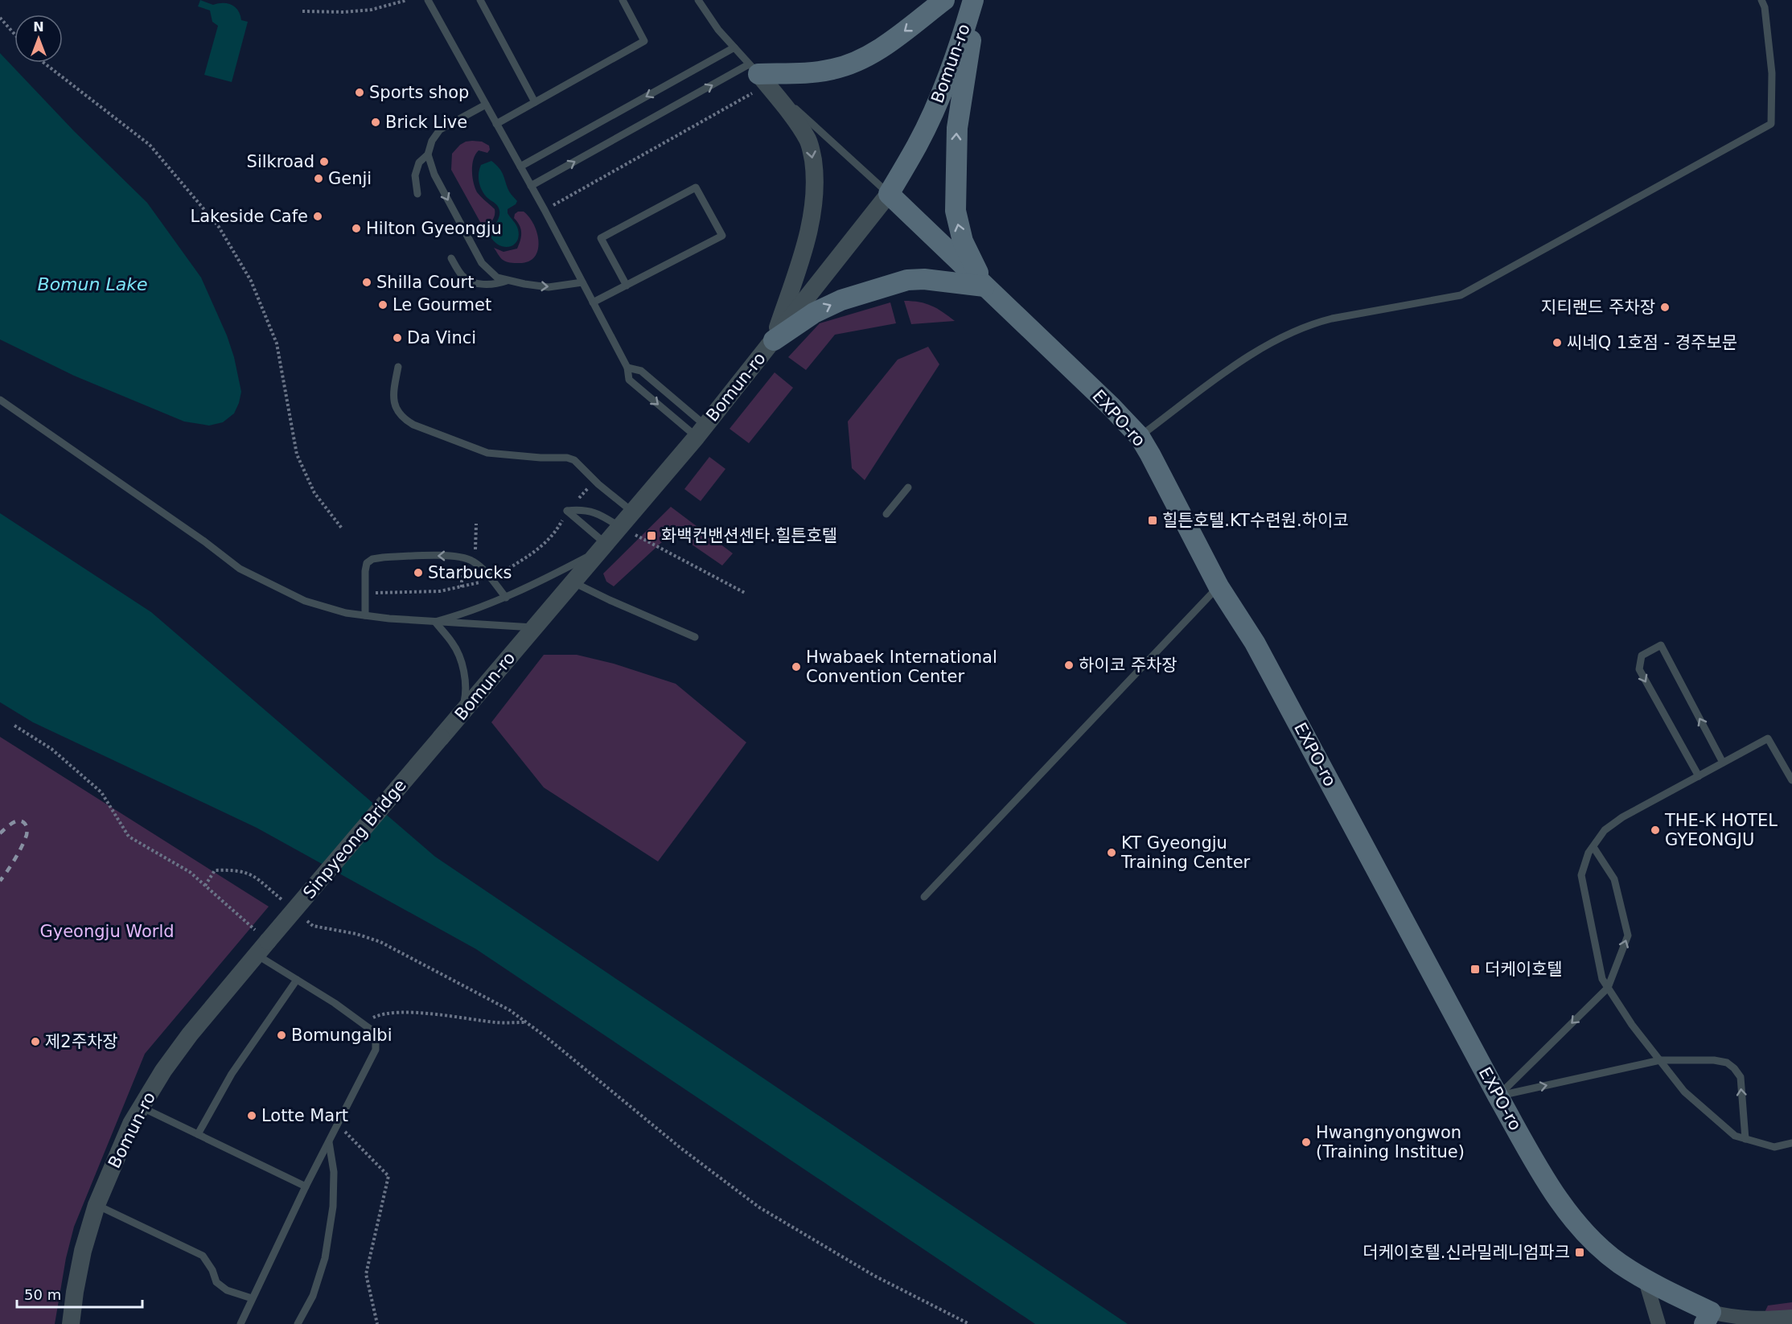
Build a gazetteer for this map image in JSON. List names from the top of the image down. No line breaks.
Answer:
{"streets":{"main road":["Bomun-ro","EXPO-ro"],"street":["Sinpyeong Bridge"]},"crossings":[["Bomun-ro","EXPO-ro"],["Bomun-ro","Sinpyeong Bridge"]],"water":["Bomun Lake"],"parks":["Gyeongju World"],"places":{"other":["Sports shop","Brick Live","Silkroad","Genji","Lakeside Cafe","Hilton Gyeongju","Shilla Court","Le Gourmet","지티랜드 주차장","Da Vinci","씨네Q 1호점 - 경주보문","Starbucks","하이코 주차장","Hwabaek International Convention Center","THE-K HOTEL GYEONGJU","KT Gyeongju Training Center","Bomungalbi","제2주차장","Lotte Mart","Hwangnyongwon (Training Institue)"],"transit":["힐튼호텔.KT수련원.하이코","화백컨밴션센타.힐튼호텔","더케이호텔","더케이호텔.신라밀레니엄파크"]},"scale_bar":"50 m","north":"top"}
